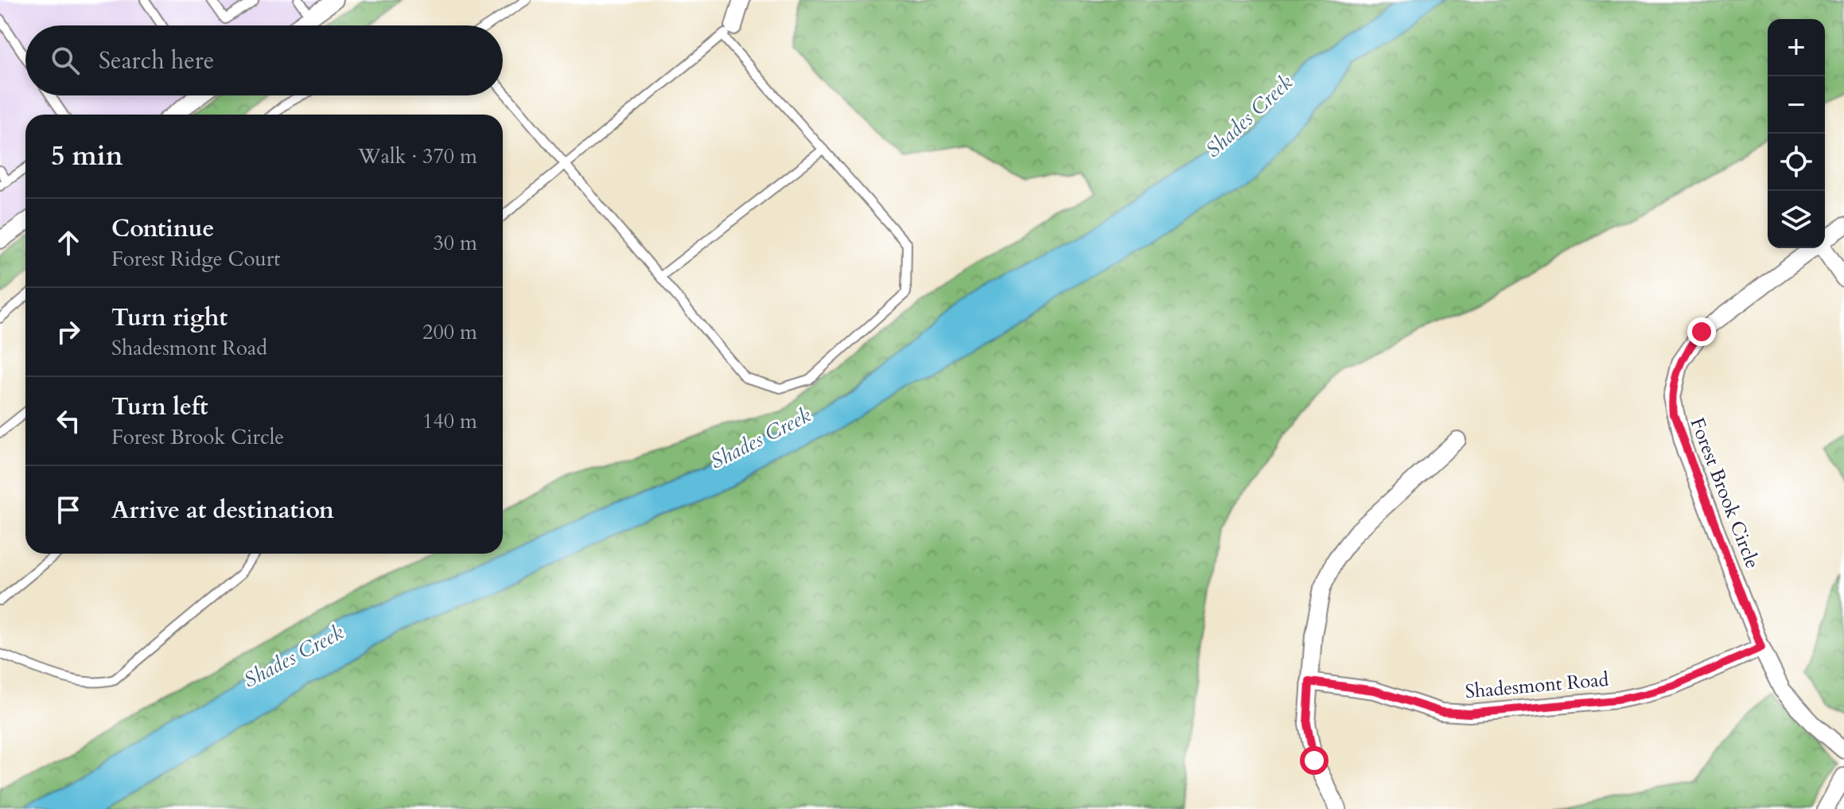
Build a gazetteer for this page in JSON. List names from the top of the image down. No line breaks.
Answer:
{"streets":{"street":["Forest Brook Circle","Shadesmont Road"]},"crossings":[["Forest Brook Circle","Shadesmont Road"]],"water":["Shades Creek"],"page":{"map_buttons":["+","−"],"search":"Search here","heading":["5 min","Walk · 370 m"],"list":[["Continue","Forest Ridge Court","30 m"],["Turn right","Shadesmont Road","200 m"],["Turn left","Forest Brook Circle","140 m"],"Arrive at destination"]}}
